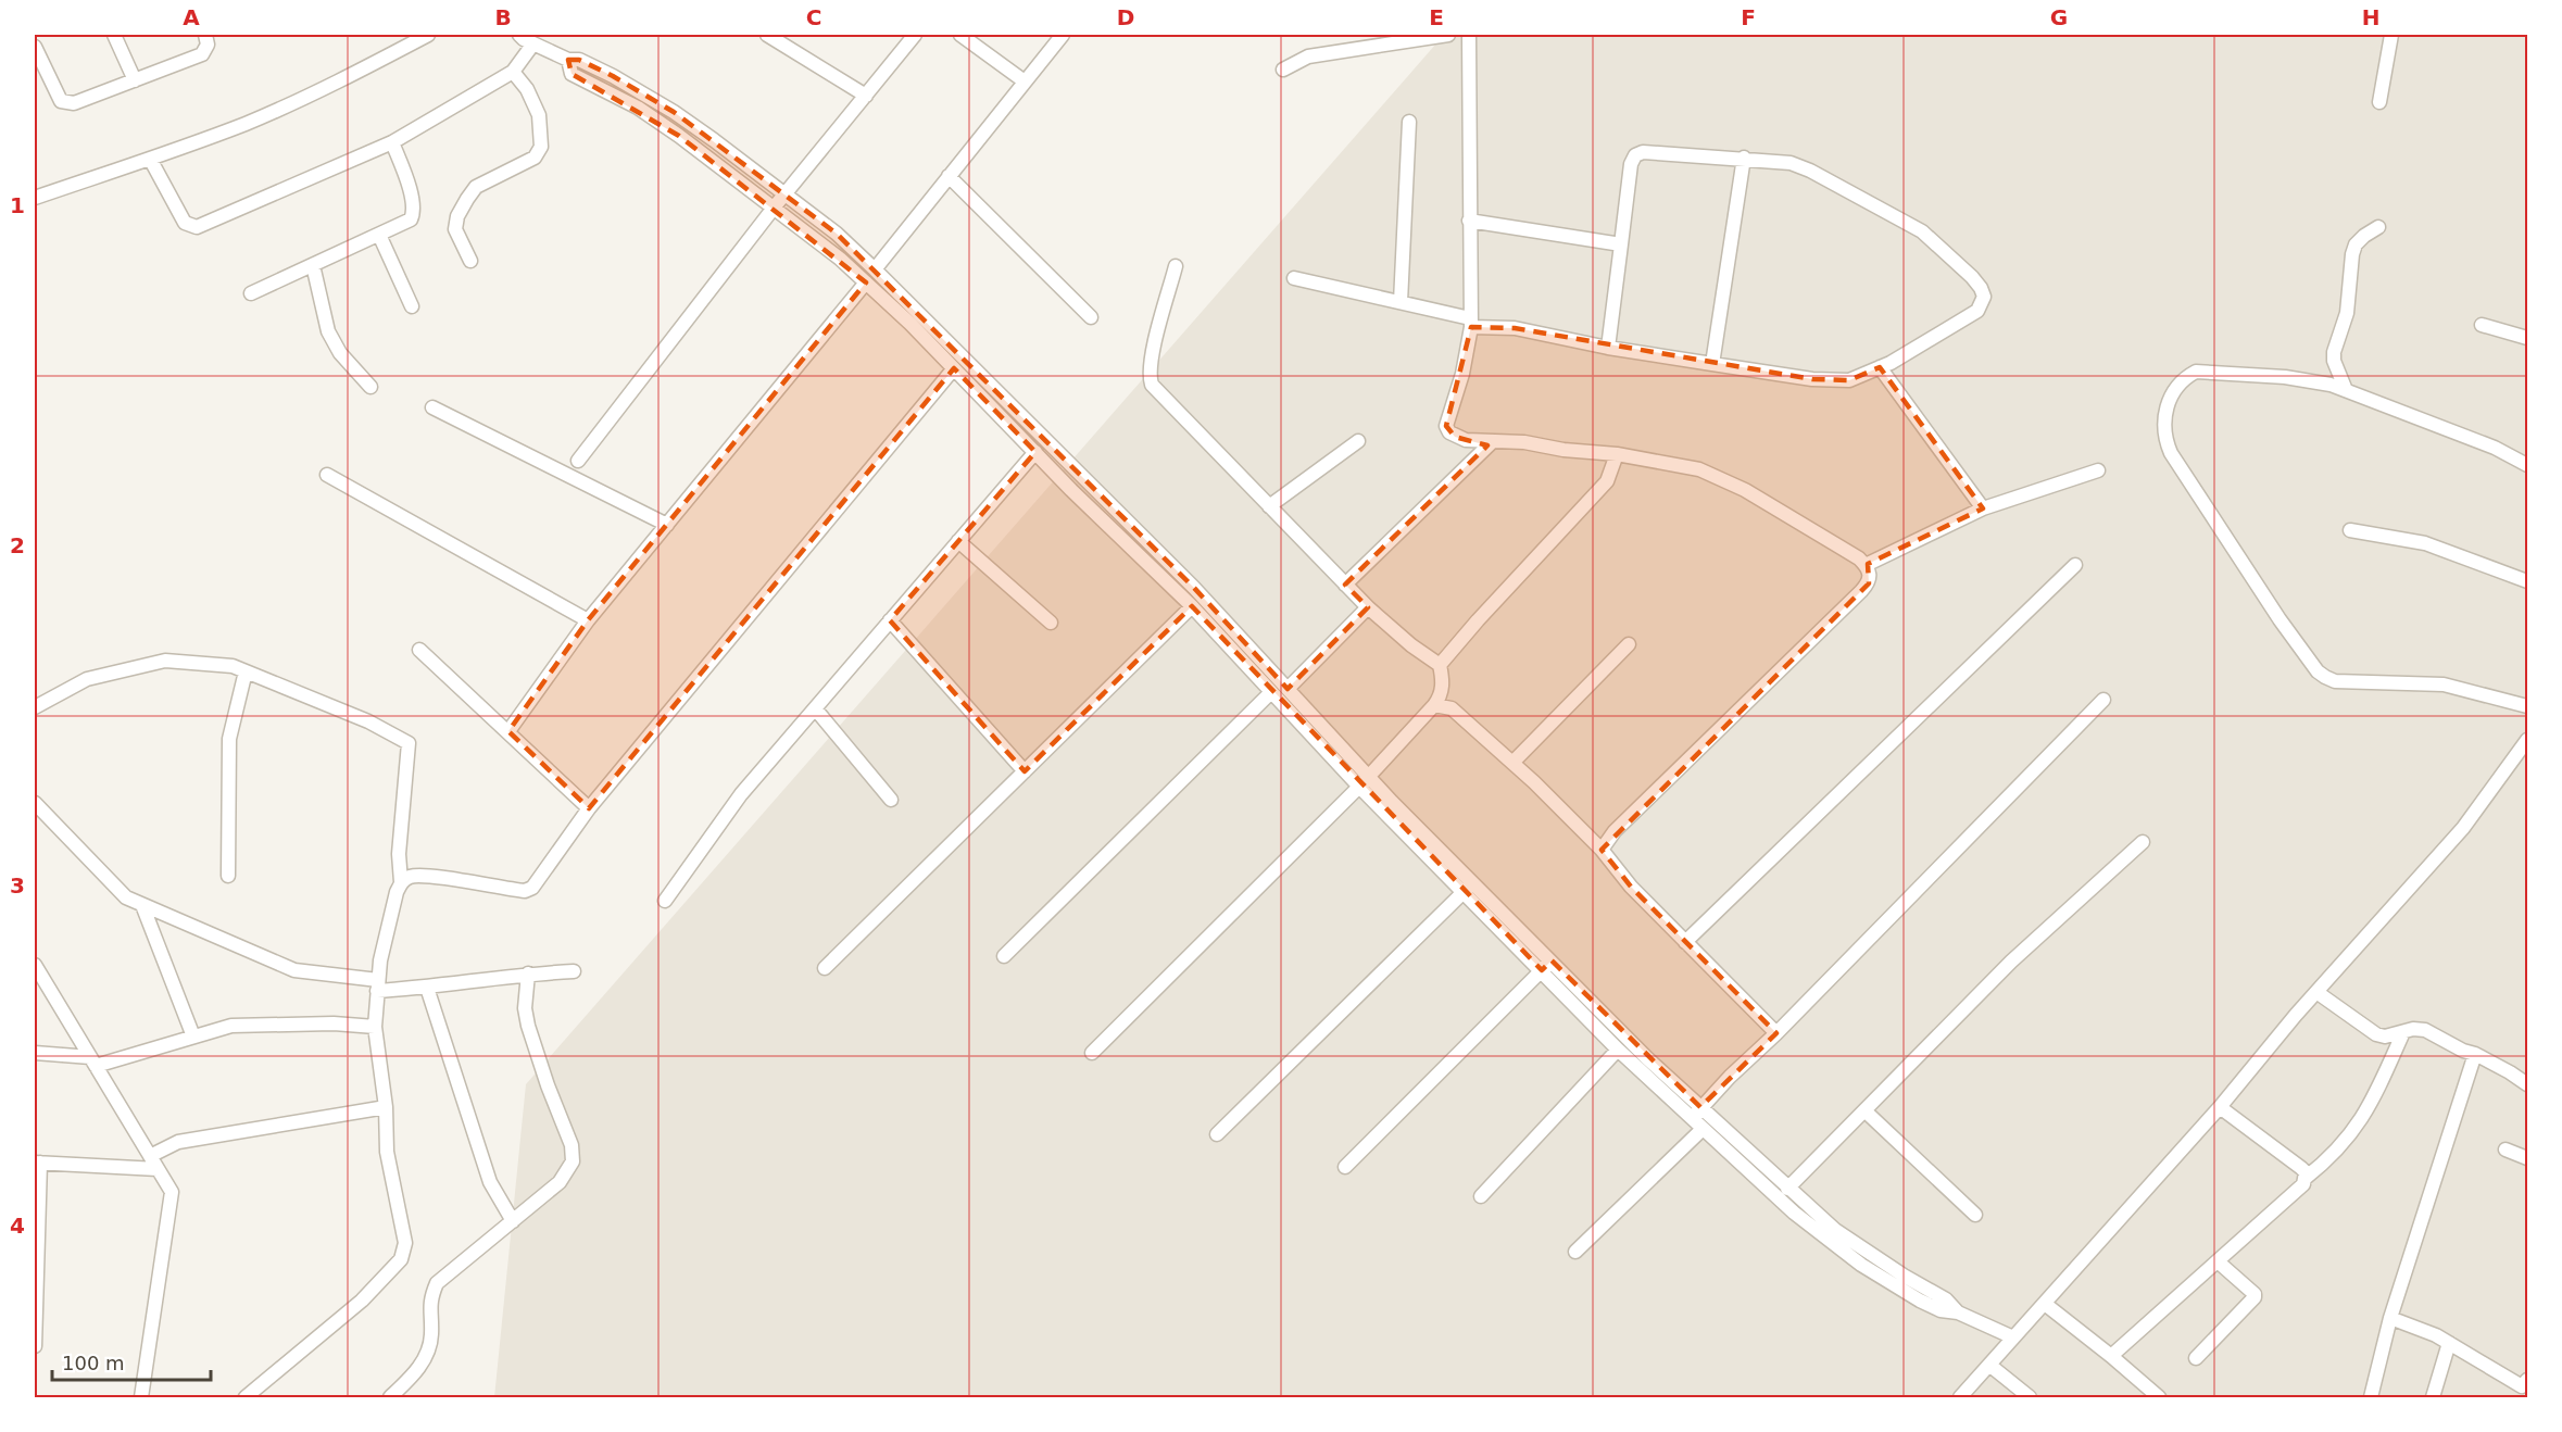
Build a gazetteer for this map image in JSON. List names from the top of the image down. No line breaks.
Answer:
{"scale_bar":"100 m","grid":{"columns":["A","B","C","D","E","F","G","H"],"rows":["1","2","3","4"]}}
